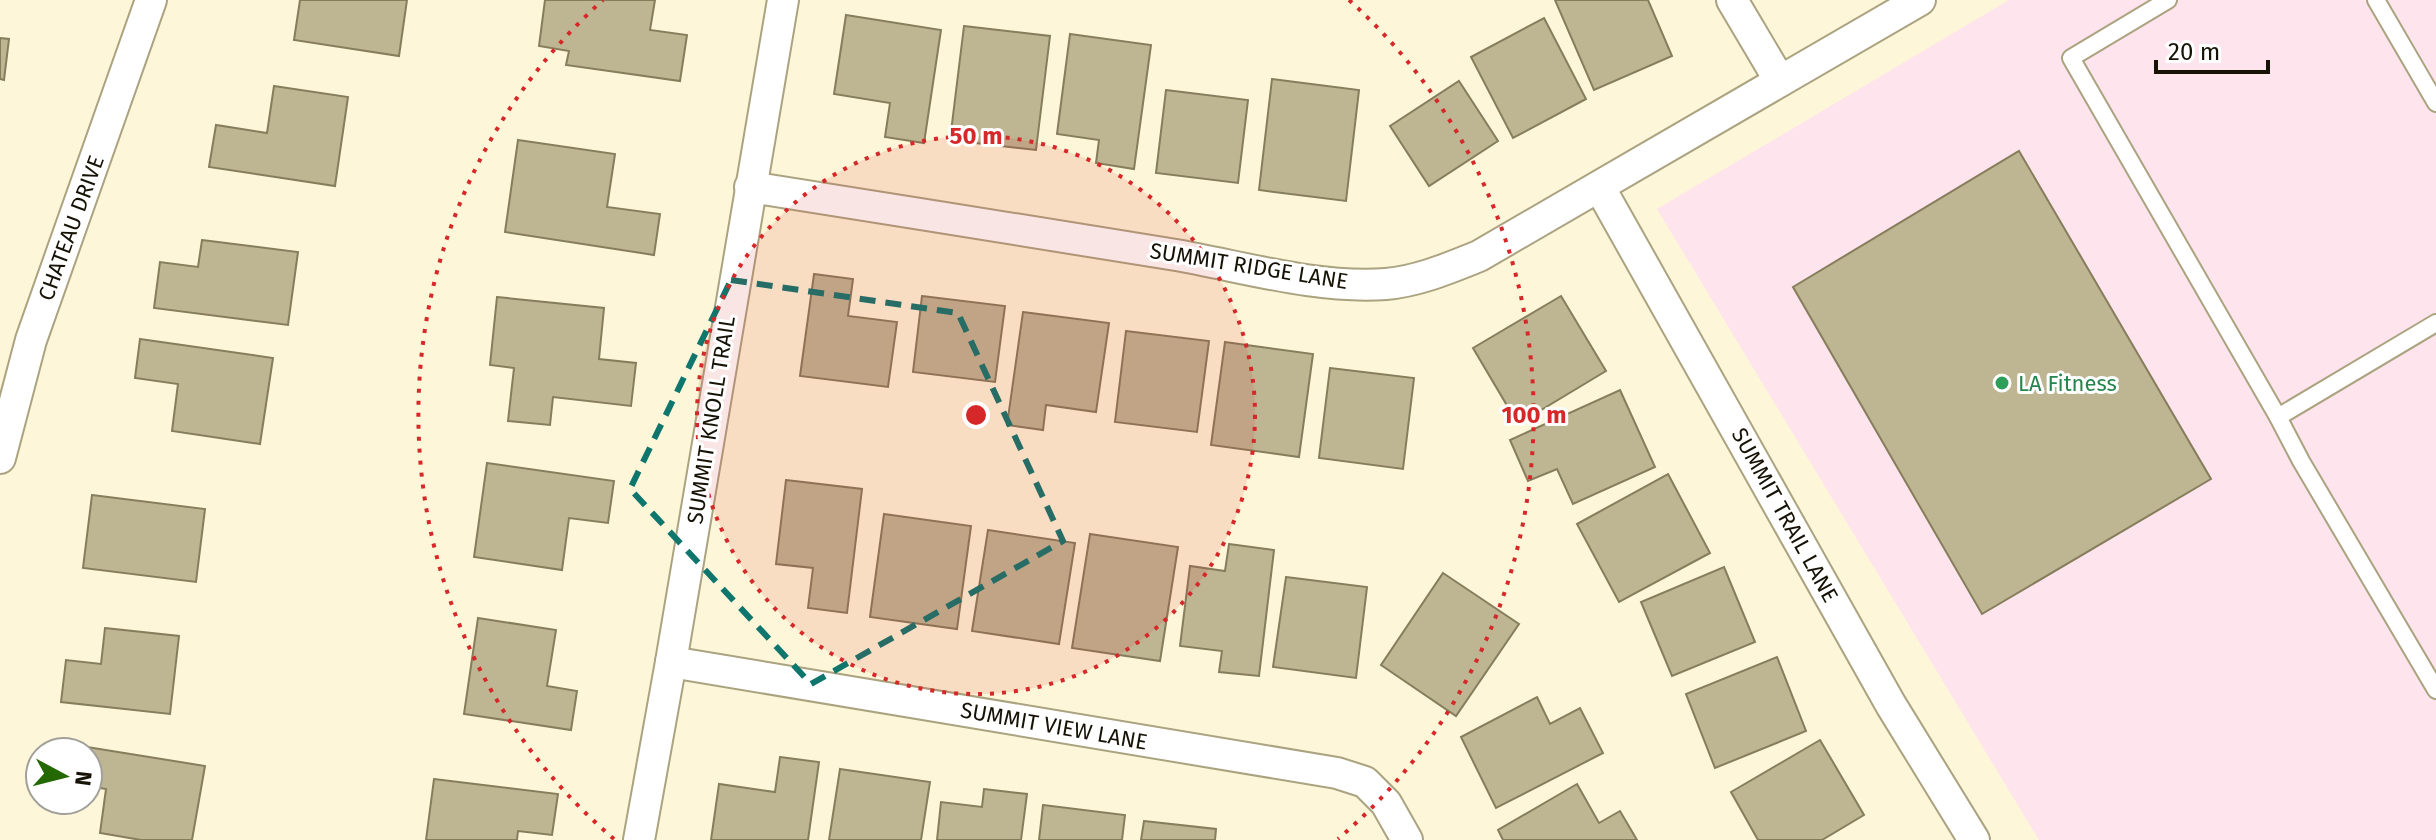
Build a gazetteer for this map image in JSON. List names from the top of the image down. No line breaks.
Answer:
{"streets":{"street":["CHATEAU DRIVE","SUMMIT RIDGE LANE","SUMMIT KNOLL TRAIL","SUMMIT TRAIL LANE","SUMMIT VIEW LANE"]},"crossings":[["SUMMIT RIDGE LANE","SUMMIT KNOLL TRAIL"],["SUMMIT RIDGE LANE","SUMMIT TRAIL LANE"],["SUMMIT KNOLL TRAIL","SUMMIT VIEW LANE"]],"places":["LA Fitness"],"scale_bar":"20 m","north":"right","rings":["50 m","100 m"]}
